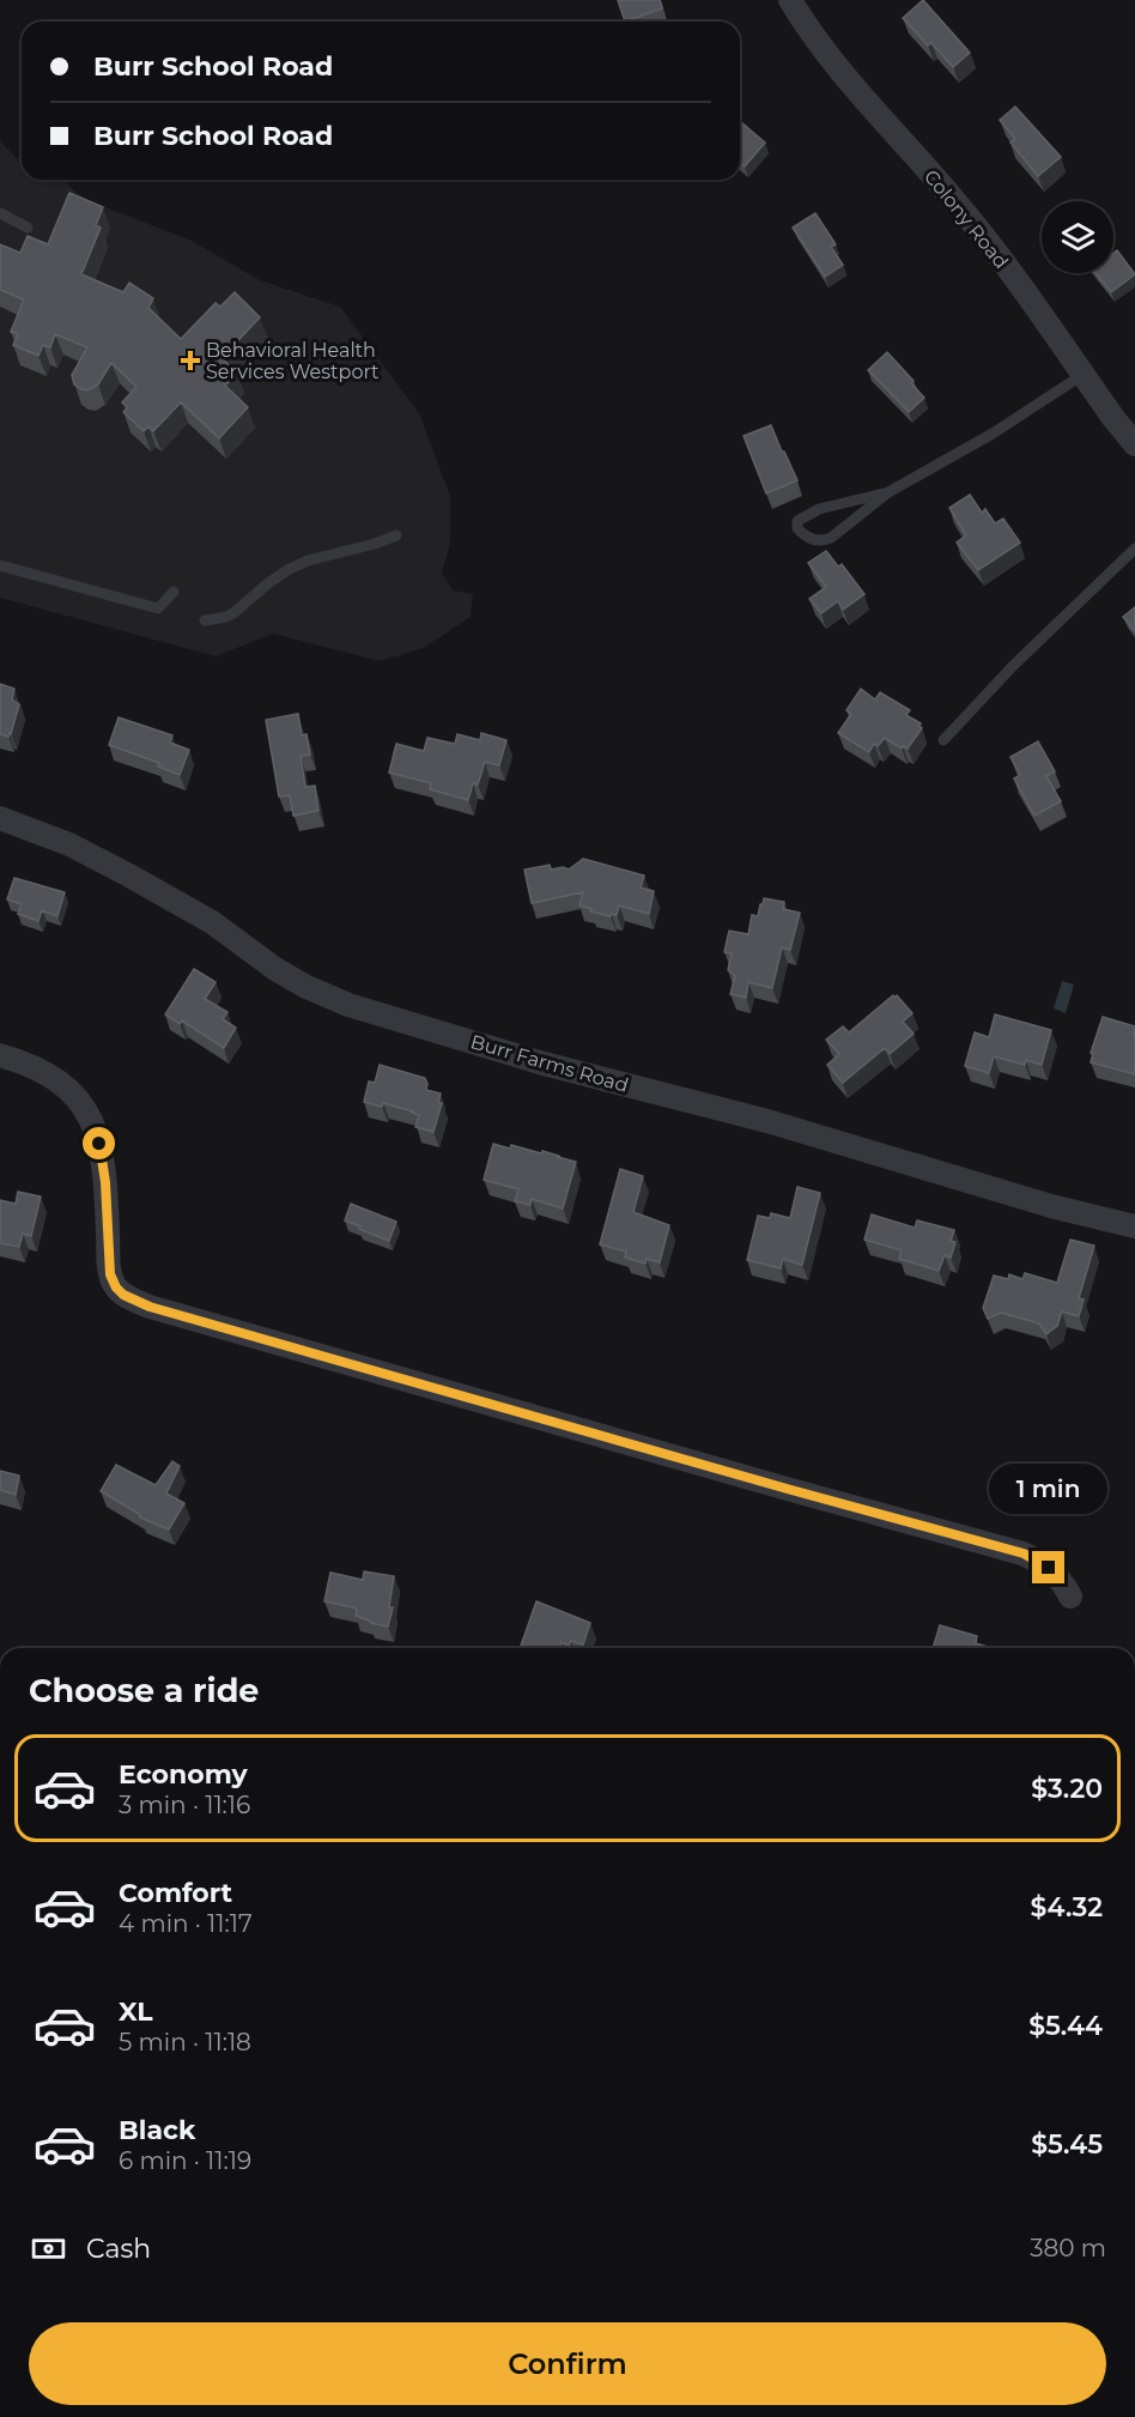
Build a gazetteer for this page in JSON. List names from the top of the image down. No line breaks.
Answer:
{"streets":{"street":["Colony Road","Burr Farms Road"]},"places":{"health":["Behavioral Health Services Westport"]},"page":{"banner":["Burr School Road","Burr School Road"],"bubble":"1 min","heading":"Choose a ride","list":[{"name":"Economy","note":"3 min · 11:16","value":"$3.20"},{"name":"Comfort","note":"4 min · 11:17","value":"$4.32"},{"name":"XL","note":"5 min · 11:18","value":"$5.44"},{"name":"Black","note":"6 min · 11:19","value":"$5.45"}],"pay":["Cash","380 m"],"buttons":"Confirm"}}
